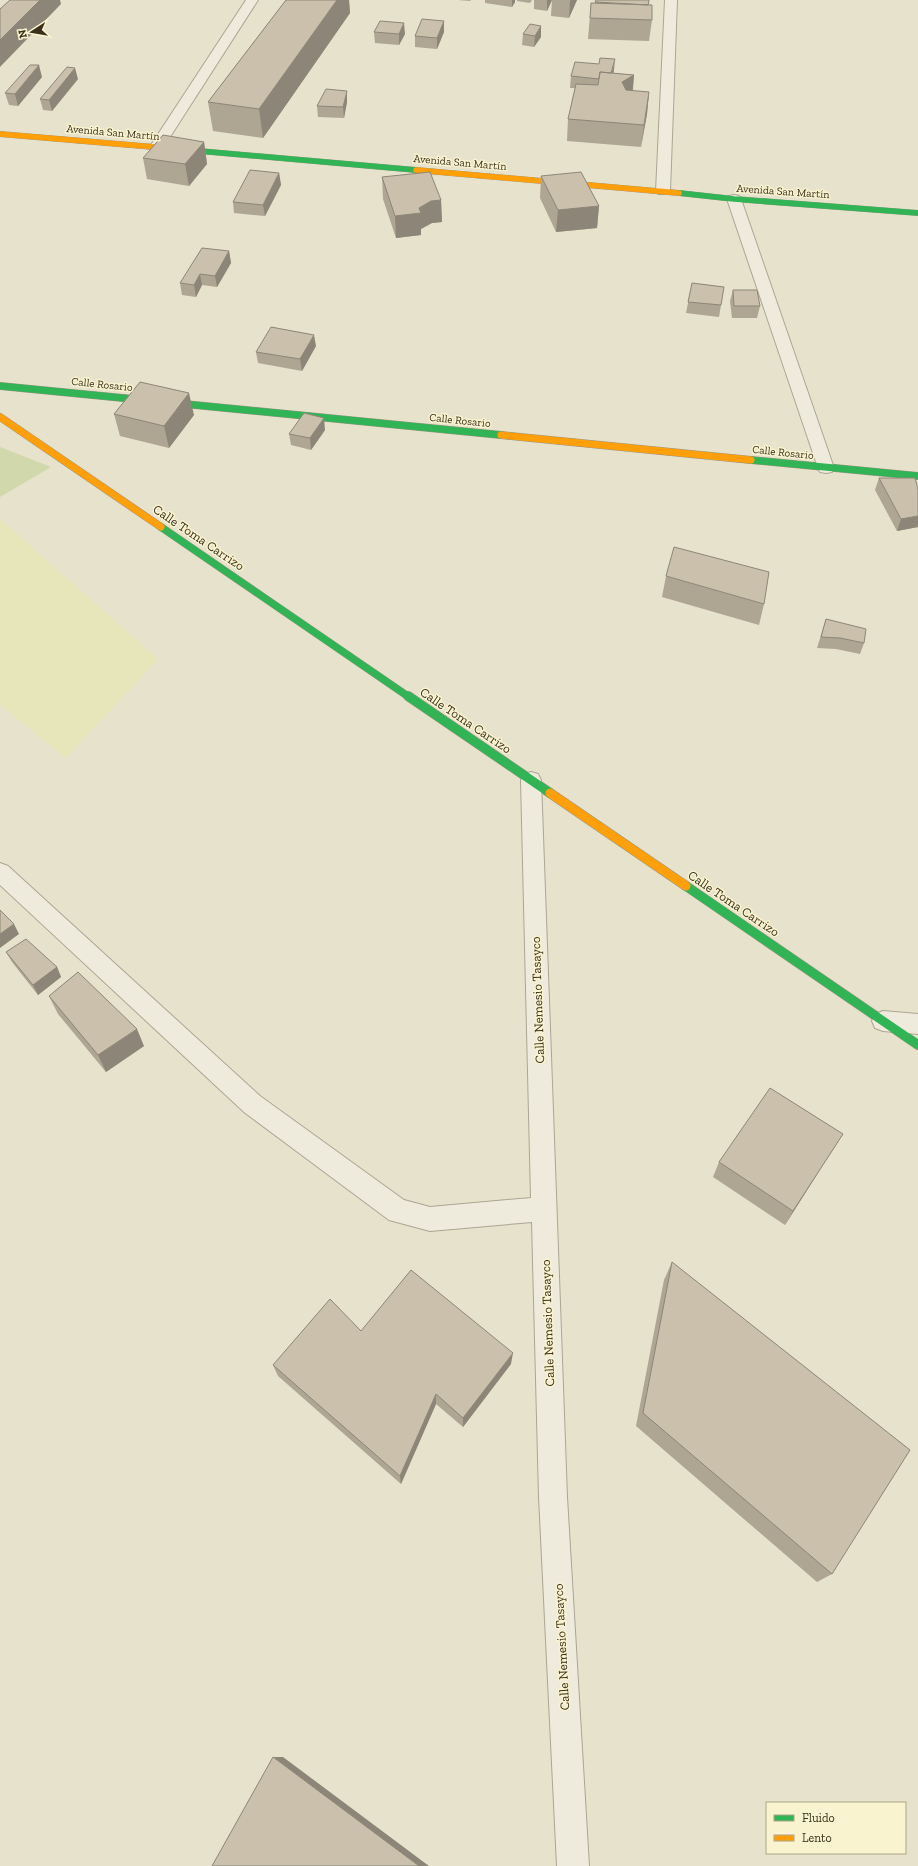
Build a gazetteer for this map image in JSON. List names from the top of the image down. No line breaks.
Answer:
{"streets":{"main road":["Avenida San Martín","Calle Rosario","Calle Toma Carrizo"],"street":["Calle Nemesio Tasayco"]},"crossings":[["Calle Toma Carrizo","Calle Nemesio Tasayco"]],"legend":["Fluido","Lento"],"north":"left"}
